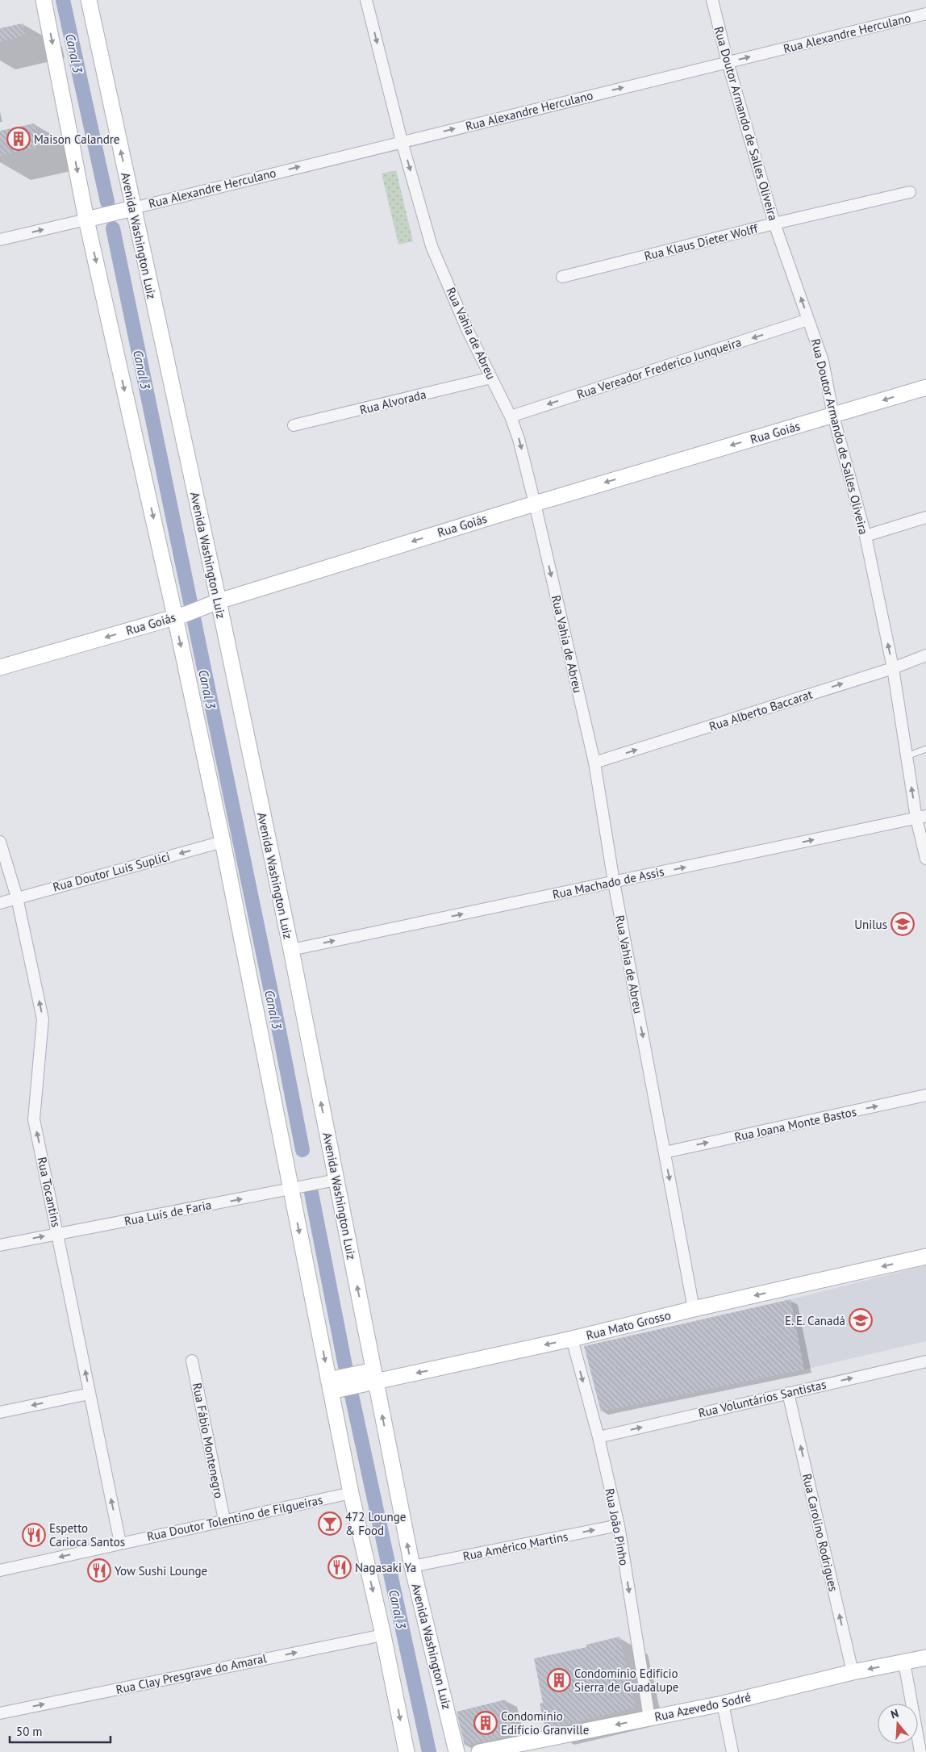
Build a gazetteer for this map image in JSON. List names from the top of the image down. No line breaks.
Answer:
{"streets":{"main road":["Avenida Washington Luiz","Rua Goiás","Rua Mato Grosso","Rua Azevedo Sodré"],"street":["Rua Alexandre Herculano","Rua Doutor Armando de Salles Oliveira","Rua Klaus Dieter Wolff","Rua Vahia de Abreu","Rua Vereador Frederico Junqueira","Rua Alvorada","Rua Alberto Baccarat","Rua Doutor Luís Suplici","Rua Machado de Assis","Rua Joana Monte Bastos","Rua Tocantins","Rua Luís de Faria","Rua Voluntários Santistas","Rua Fábio Montenegro","Rua Doutor Tolentino de Filgueiras","Rua João Pinho","Rua Carolino Rodrigues","Rua Américo Martins","Rua Clay Presgrave do Amaral"]},"crossings":[["Rua Alexandre Herculano","Rua Doutor Armando de Salles Oliveira"],["Rua Alexandre Herculano","Avenida Washington Luiz"],["Rua Alexandre Herculano","Rua Vahia de Abreu"],["Rua Doutor Armando de Salles Oliveira","Rua Klaus Dieter Wolff"],["Rua Doutor Armando de Salles Oliveira","Rua Vereador Frederico Junqueira"],["Rua Doutor Armando de Salles Oliveira","Rua Goiás"],["Rua Doutor Armando de Salles Oliveira","Rua Alberto Baccarat"],["Rua Doutor Armando de Salles Oliveira","Rua Machado de Assis"],["Avenida Washington Luiz","Rua Goiás"],["Avenida Washington Luiz","Rua Machado de Assis"],["Avenida Washington Luiz","Rua Luís de Faria"],["Avenida Washington Luiz","Rua Mato Grosso"],["Avenida Washington Luiz","Rua Américo Martins"],["Rua Vahia de Abreu","Rua Vereador Frederico Junqueira"],["Rua Vahia de Abreu","Rua Alvorada"],["Rua Vahia de Abreu","Rua Goiás"],["Rua Vahia de Abreu","Rua Alberto Baccarat"],["Rua Vahia de Abreu","Rua Machado de Assis"],["Rua Vahia de Abreu","Rua Joana Monte Bastos"],["Rua Vahia de Abreu","Rua Mato Grosso"],["Rua Doutor Luís Suplici","Rua Tocantins"],["Rua Tocantins","Rua Luís de Faria"],["Rua Tocantins","Rua Doutor Tolentino de Filgueiras"],["Rua Mato Grosso","Rua João Pinho"],["Rua Voluntários Santistas","Rua João Pinho"],["Rua Voluntários Santistas","Rua Carolino Rodrigues"],["Rua Fábio Montenegro","Rua Doutor Tolentino de Filgueiras"],["Rua João Pinho","Rua Américo Martins"],["Rua João Pinho","Rua Azevedo Sodré"],["Rua Carolino Rodrigues","Rua Azevedo Sodré"]],"one_way":["Rua Alexandre Herculano","Rua Vahia de Abreu","Rua Vereador Frederico Junqueira","Rua Goiás","Rua Alberto Baccarat","Rua Doutor Luís Suplici","Rua Machado de Assis","Rua Joana Monte Bastos","Rua Tocantins","Rua Luís de Faria","Rua Mato Grosso","Rua Voluntários Santistas","Rua João Pinho","Rua Carolino Rodrigues","Rua Américo Martins","Rua Clay Presgrave do Amaral","Rua Azevedo Sodré"],"water":["Canal 3"],"places":{"building":["Maison Calandre","Condomínio Edifício Sierra de Guadalupe","Condomínio Edifício Granville"],"school or university":["Unilus","E. E. Canadá"],"bar":["472 Lounge & Food"],"restaurant":["Espetto Carioca Santos","Nagasaki Ya","Yow Sushi Lounge"]},"scale_bar":"50 m","north":"top"}
